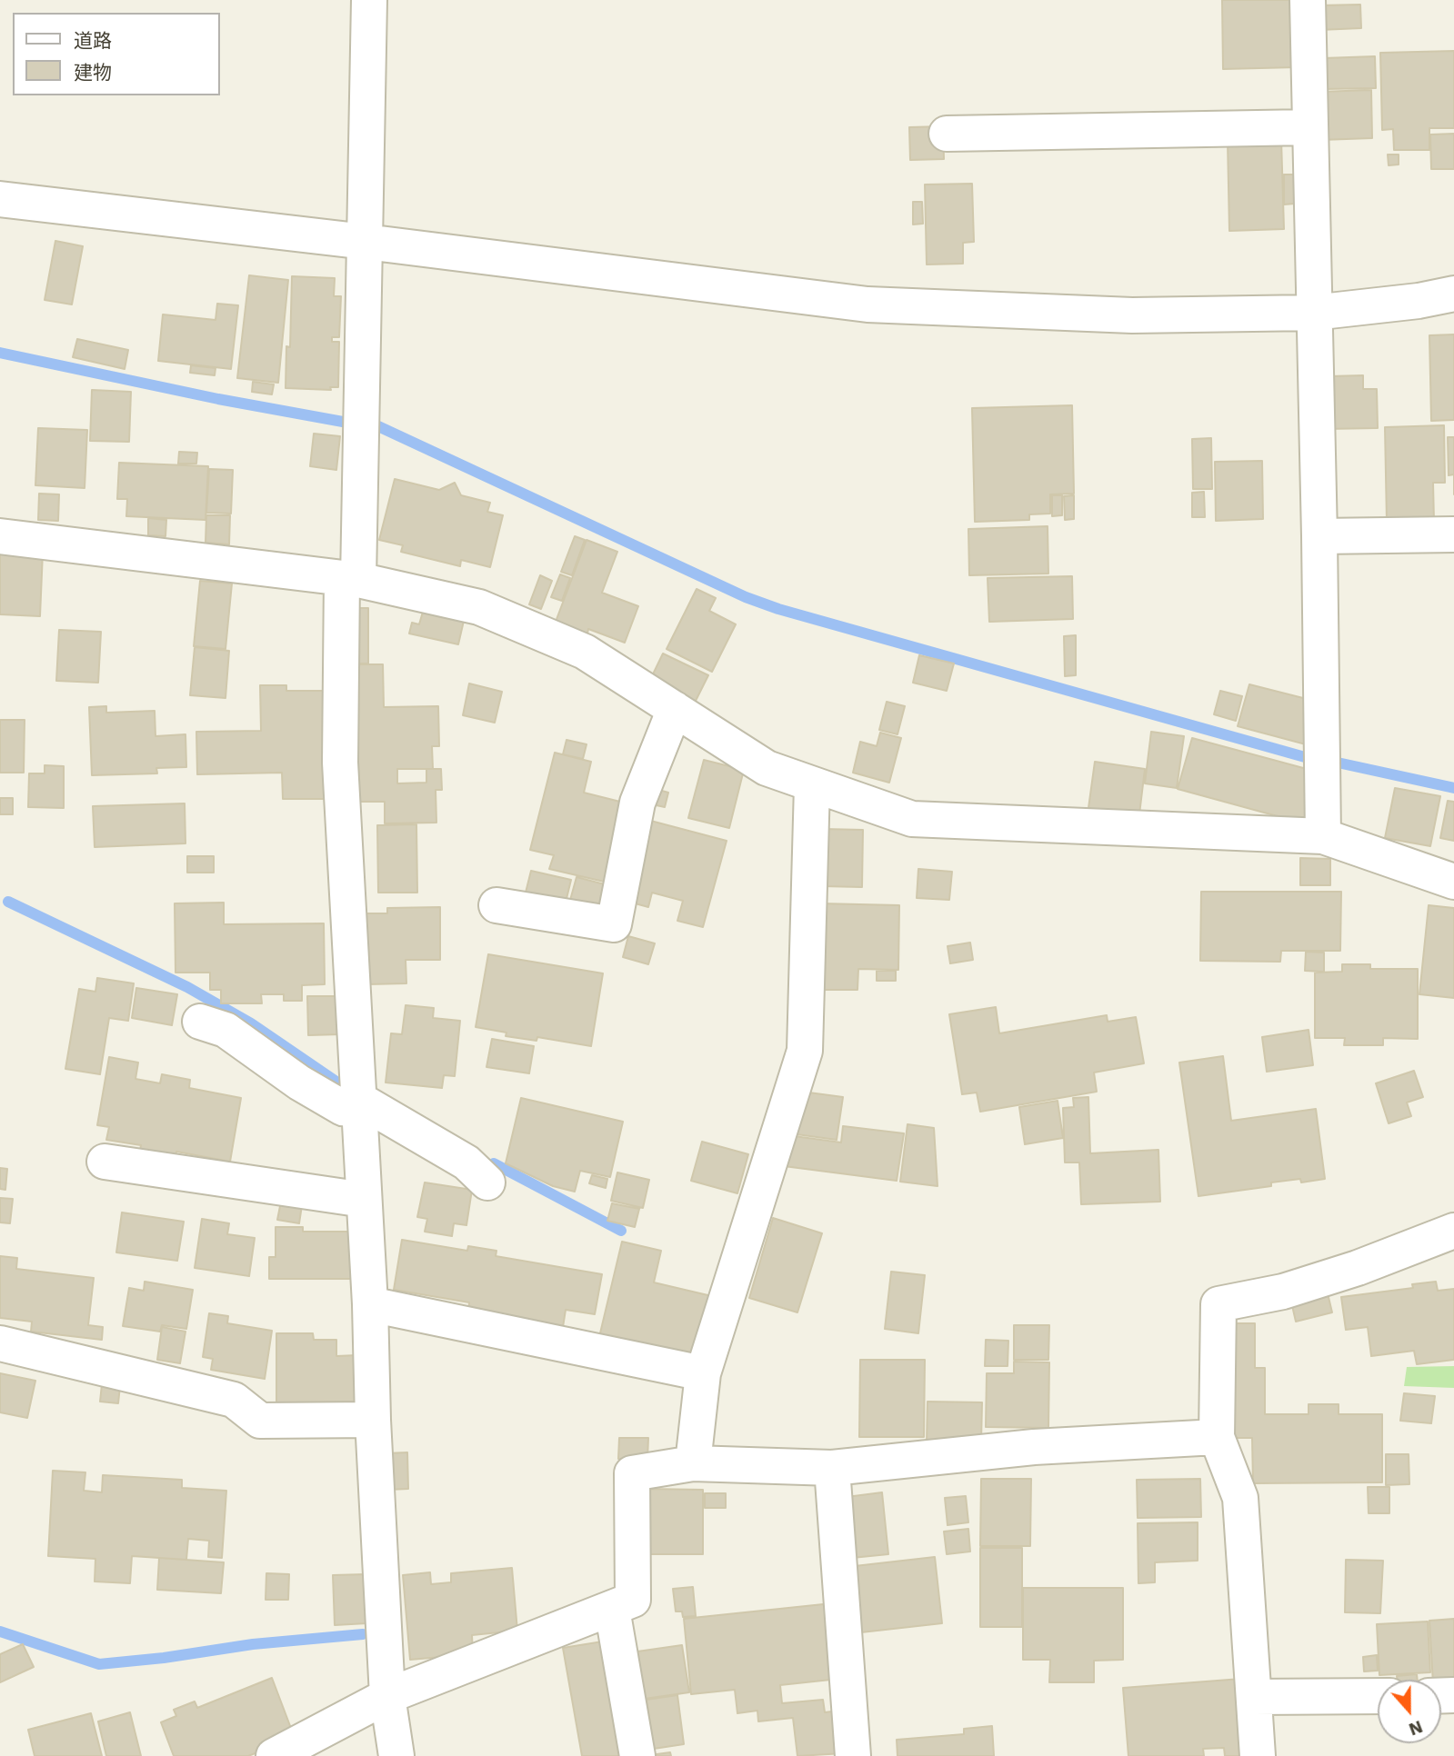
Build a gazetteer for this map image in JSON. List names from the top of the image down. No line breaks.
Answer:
{"legend":["道路","建物"],"north":"bottom"}
